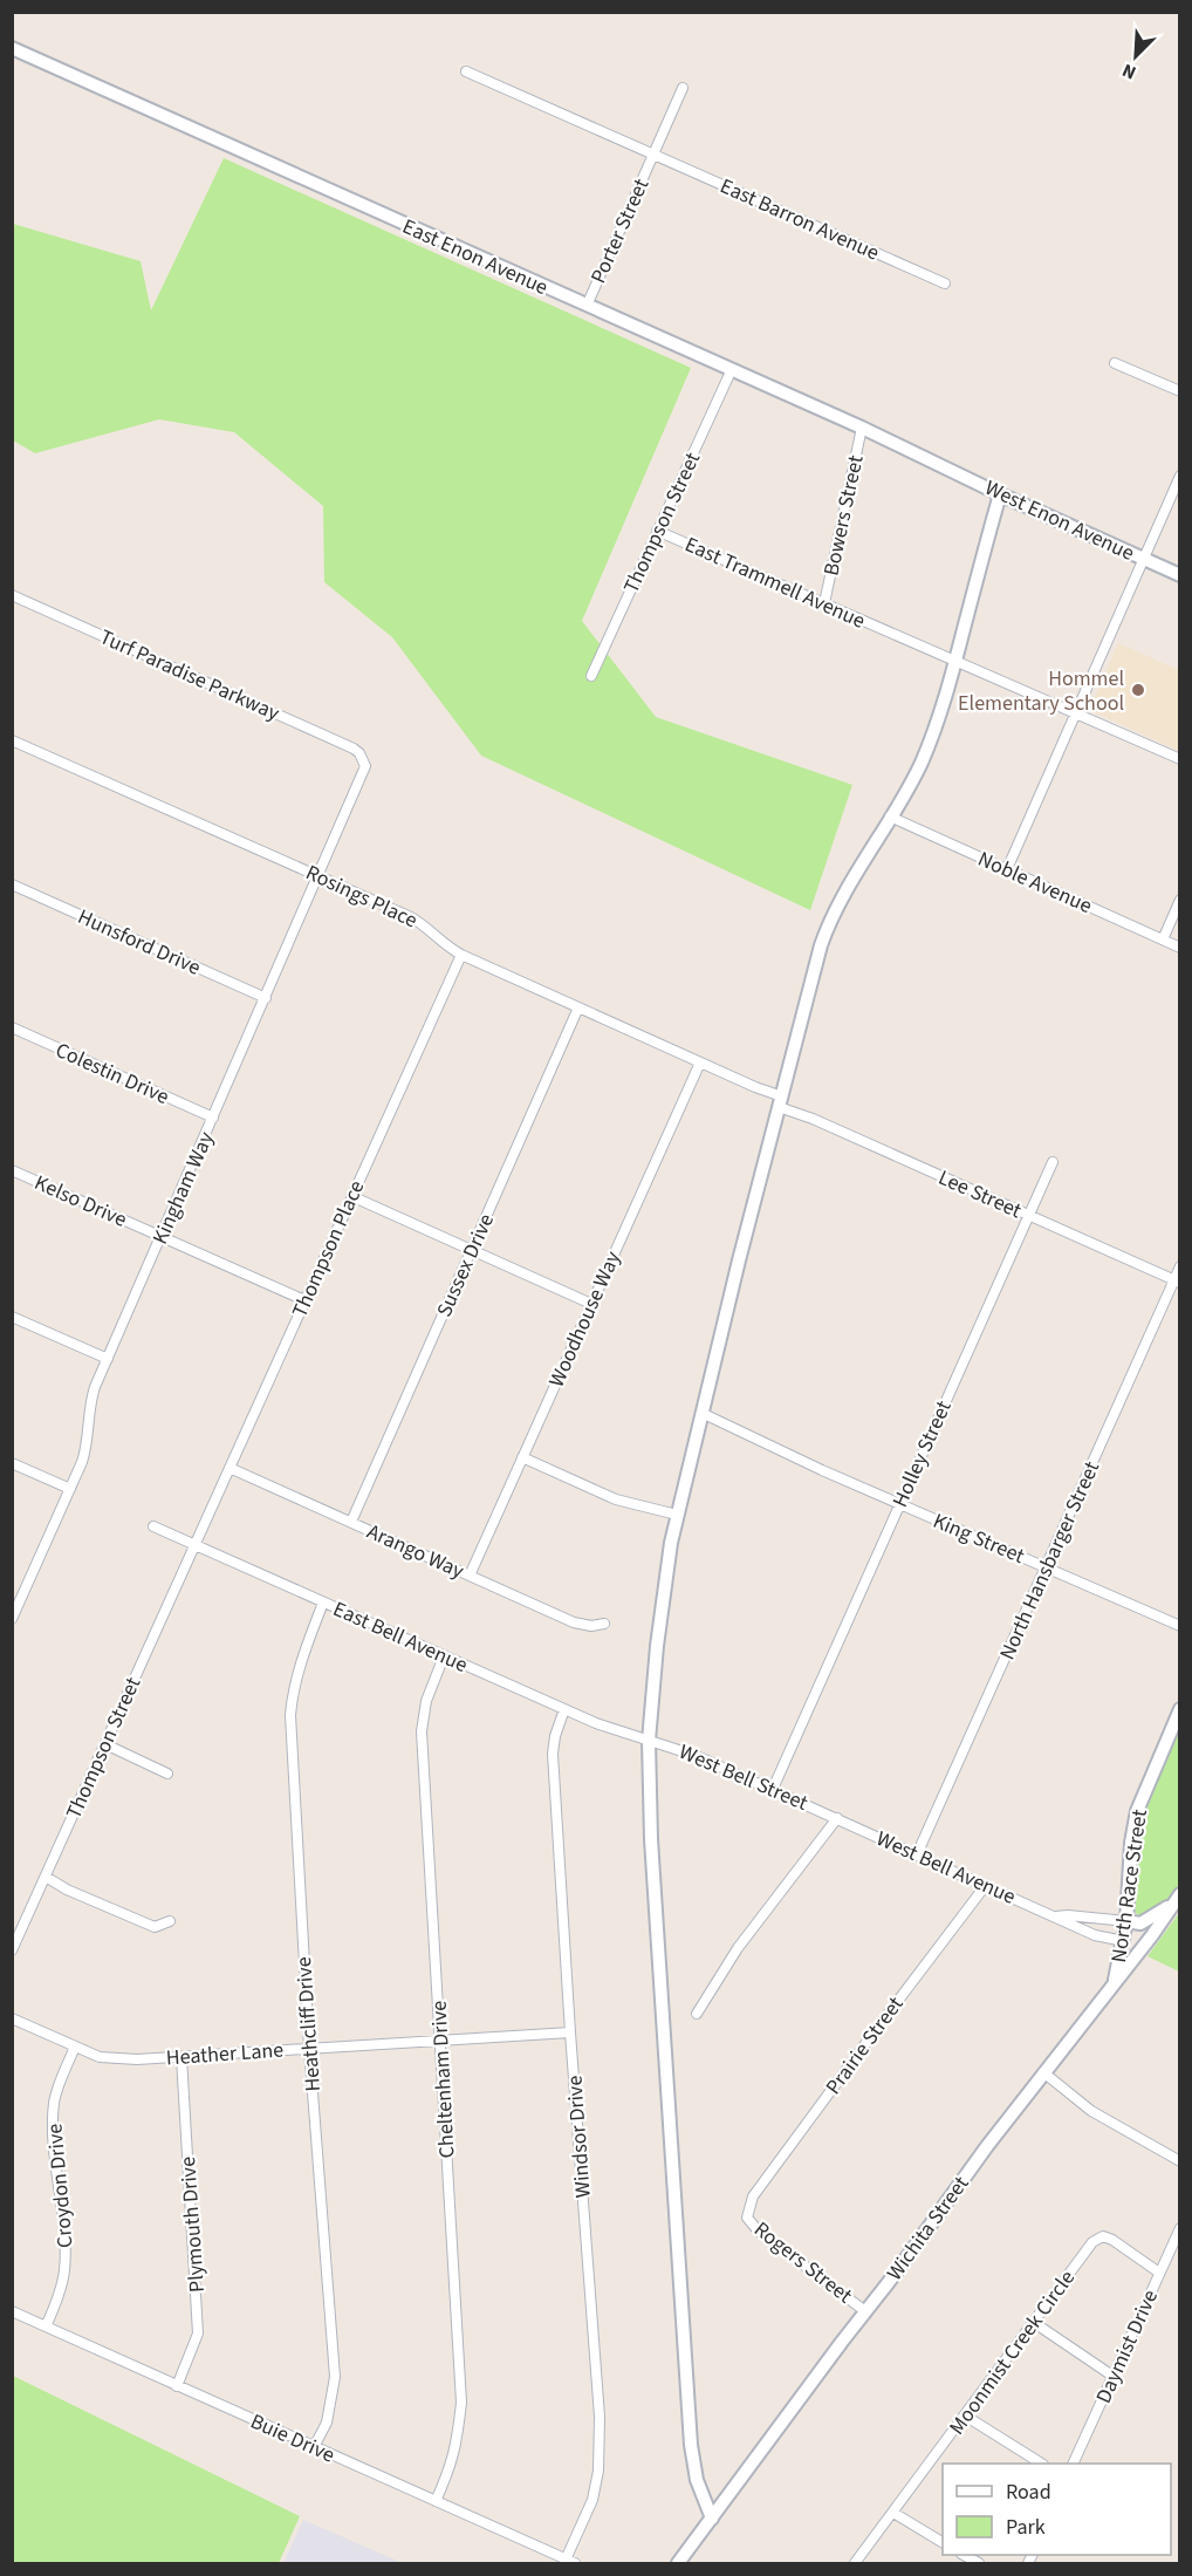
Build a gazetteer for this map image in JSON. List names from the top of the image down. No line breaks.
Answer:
{"streets":{"street":["East Barron Avenue","Porter Street","East Enon Avenue","Bowers Street","West Enon Avenue","Thompson Street","East Trammell Avenue","Turf Paradise Parkway","Noble Avenue","Rosings Place","Hunsford Drive","Colestin Drive","Kingham Way","Lee Street","Kelso Drive","Thompson Place","Sussex Drive","Woodhouse Way","Holley Street","King Street","Arango Way","North Hansbarger Street","East Bell Avenue","West Bell Street","West Bell Avenue","North Race Street","Heathcliff Drive","Prairie Street","Heather Lane","Cheltenham Drive","Windsor Drive","Croydon Drive","Plymouth Drive","Wichita Street","Rogers Street","Daymist Drive","Moonmist Creek Circle","Buie Drive"]},"crossings":[["East Barron Avenue","Porter Street"],["Porter Street","East Enon Avenue"],["East Enon Avenue","Bowers Street"],["East Enon Avenue","West Enon Avenue"],["East Enon Avenue","Thompson Street"],["Bowers Street","East Trammell Avenue"],["Thompson Street","East Trammell Avenue"],["Thompson Street","Thompson Place"],["Thompson Street","East Bell Avenue"],["Turf Paradise Parkway","Kingham Way"],["Rosings Place","Kingham Way"],["Rosings Place","Lee Street"],["Rosings Place","Thompson Place"],["Rosings Place","Sussex Drive"],["Rosings Place","Woodhouse Way"],["Hunsford Drive","Kingham Way"],["Colestin Drive","Kingham Way"],["Kingham Way","Kelso Drive"],["Lee Street","Holley Street"],["Lee Street","North Hansbarger Street"],["Kelso Drive","Thompson Place"],["Thompson Place","Arango Way"],["Thompson Place","East Bell Avenue"],["Sussex Drive","Arango Way"],["Woodhouse Way","Arango Way"],["Holley Street","King Street"],["Holley Street","West Bell Street"],["King Street","North Hansbarger Street"],["North Hansbarger Street","West Bell Avenue"],["East Bell Avenue","West Bell Street"],["East Bell Avenue","Heathcliff Drive"],["East Bell Avenue","Cheltenham Drive"],["East Bell Avenue","Windsor Drive"],["West Bell Street","West Bell Avenue"],["West Bell Avenue","North Race Street"],["West Bell Avenue","Prairie Street"],["North Race Street","Wichita Street"],["Heathcliff Drive","Heather Lane"],["Heathcliff Drive","Buie Drive"],["Prairie Street","Rogers Street"],["Heather Lane","Cheltenham Drive"],["Heather Lane","Windsor Drive"],["Heather Lane","Croydon Drive"],["Heather Lane","Plymouth Drive"],["Cheltenham Drive","Buie Drive"],["Windsor Drive","Buie Drive"],["Croydon Drive","Buie Drive"],["Plymouth Drive","Buie Drive"],["Wichita Street","Rogers Street"],["Daymist Drive","Moonmist Creek Circle"]],"places":["Hommel Elementary School"],"legend":["Road","Park"],"north":"bottom left"}
